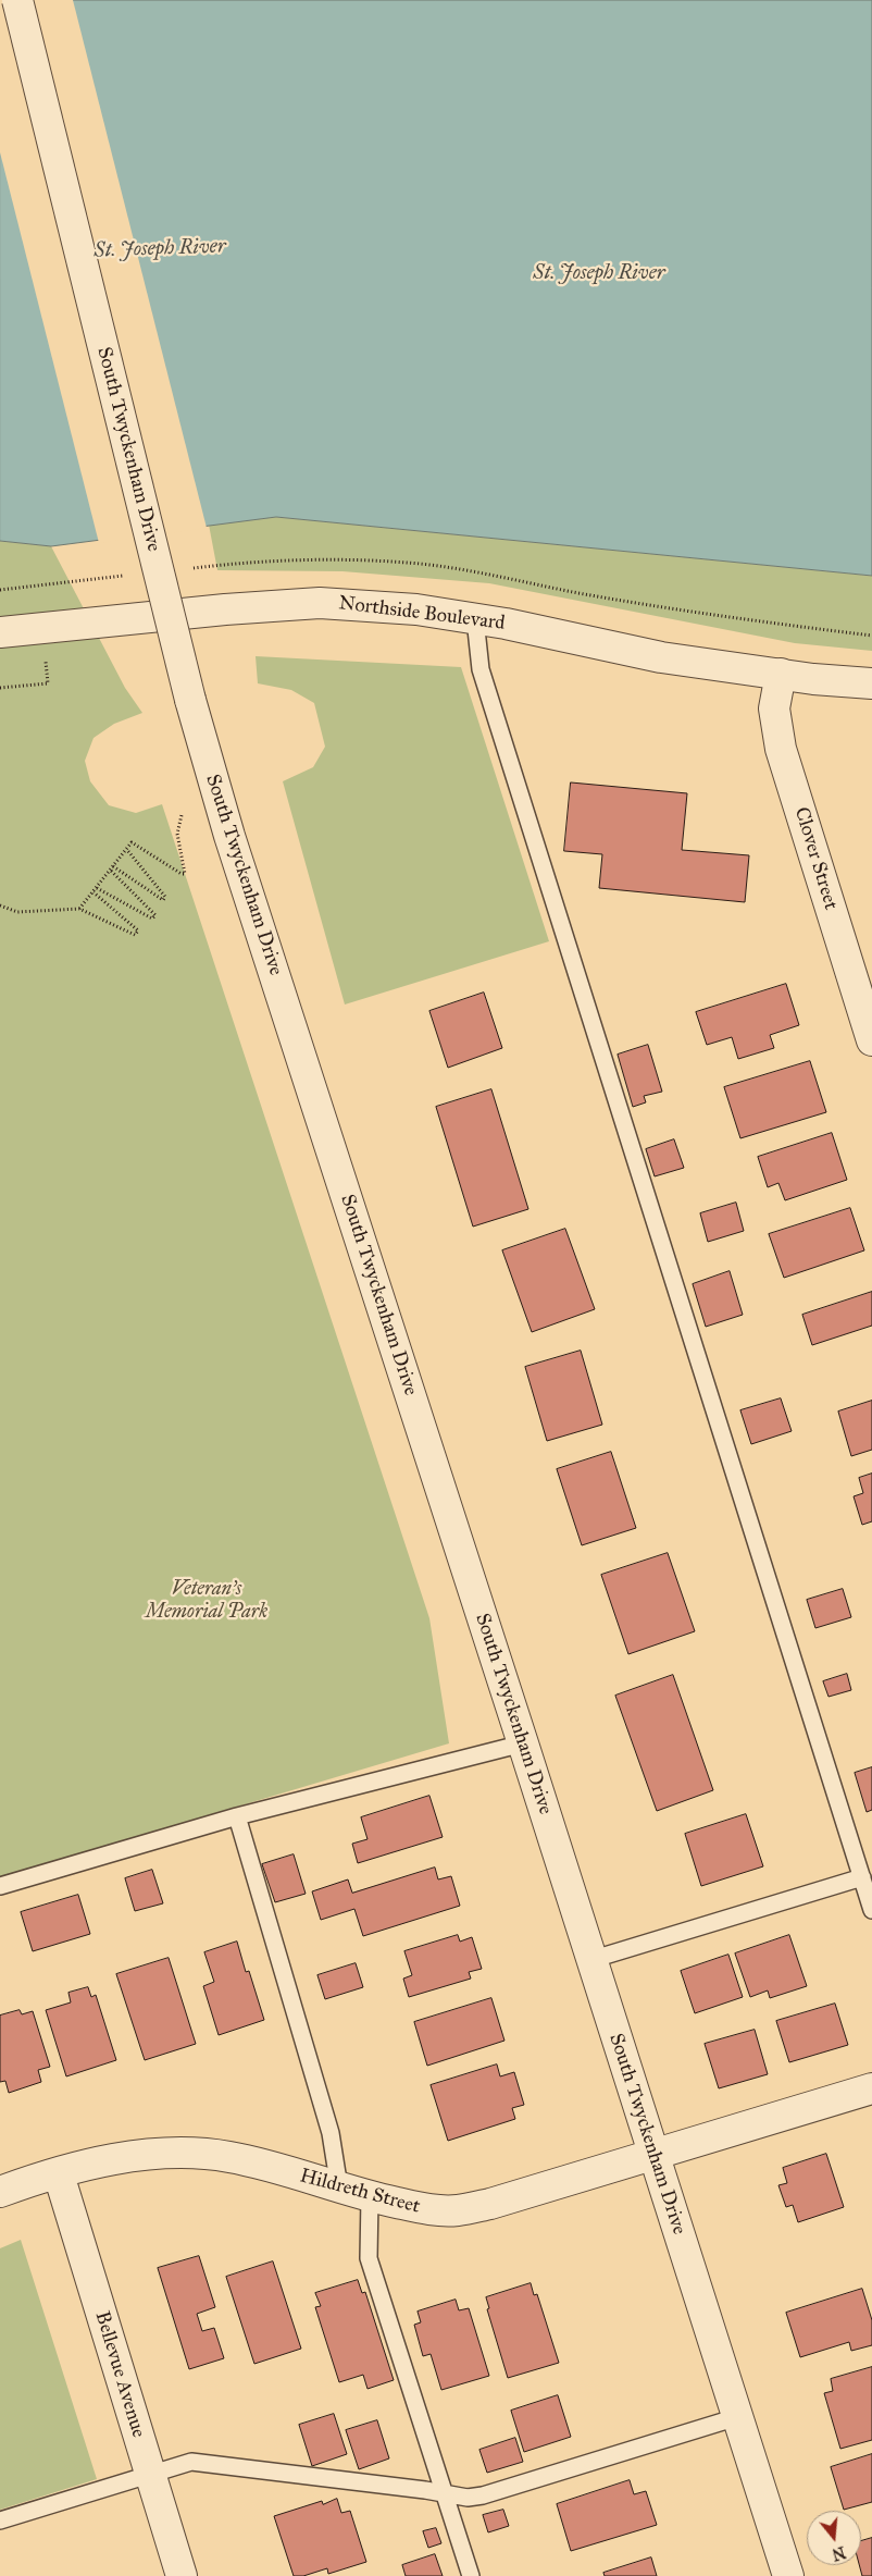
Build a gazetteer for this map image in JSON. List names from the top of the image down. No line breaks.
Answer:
{"streets":{"street":["South Twyckenham Drive","Northside Boulevard","Clover Street","Hildreth Street","Bellevue Avenue"]},"crossings":[["South Twyckenham Drive","Hildreth Street"],["Northside Boulevard","Clover Street"],["Hildreth Street","Bellevue Avenue"]],"water":["St. Joseph River"],"parks":["Veteran's Memorial Park"],"north":"bottom"}
